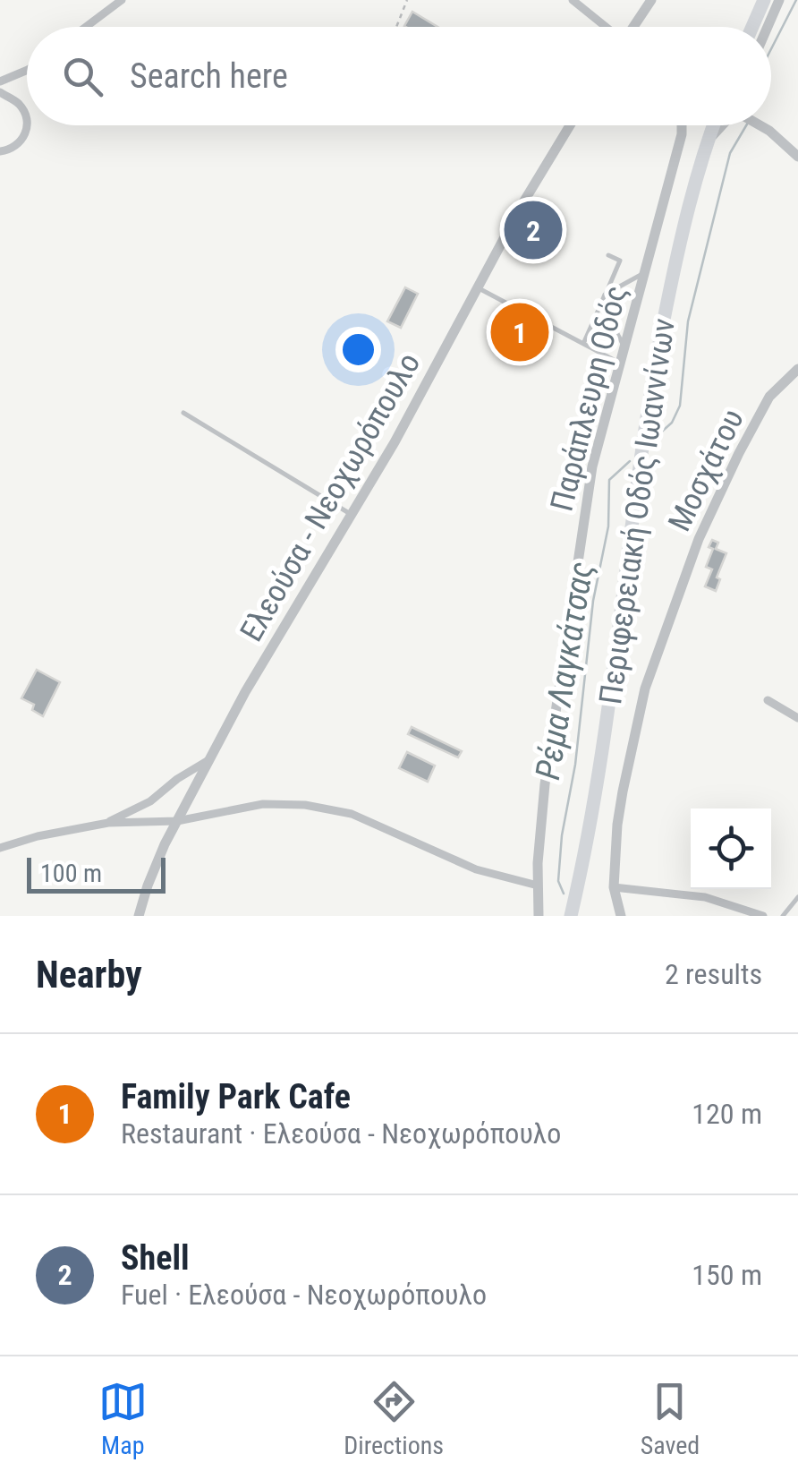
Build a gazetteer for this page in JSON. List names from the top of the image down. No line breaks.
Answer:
{"streets":{"highway":["Περιφερειακή Οδός Ιωαννίνων"],"street":["Παράπλευρη Οδός","Μοσχάτου","Ελεούσα - Νεοχωρόπουλο"]},"water":["Ρέμα Λαγκάτσας"],"scale_bar":"100 m","page":{"search":"Search here","pins":["2","1"],"scale":"100 m","heading":["Nearby","2 results"],"list":[{"mark":"1","name":"Family Park Cafe","note":"Restaurant · Ελεούσα - Νεοχωρόπουλο","value":"120 m"},{"mark":"2","name":"Shell","note":"Fuel · Ελεούσα - Νεοχωρόπουλο","value":"150 m"}],"nav":["Map","Directions","Saved"]}}
